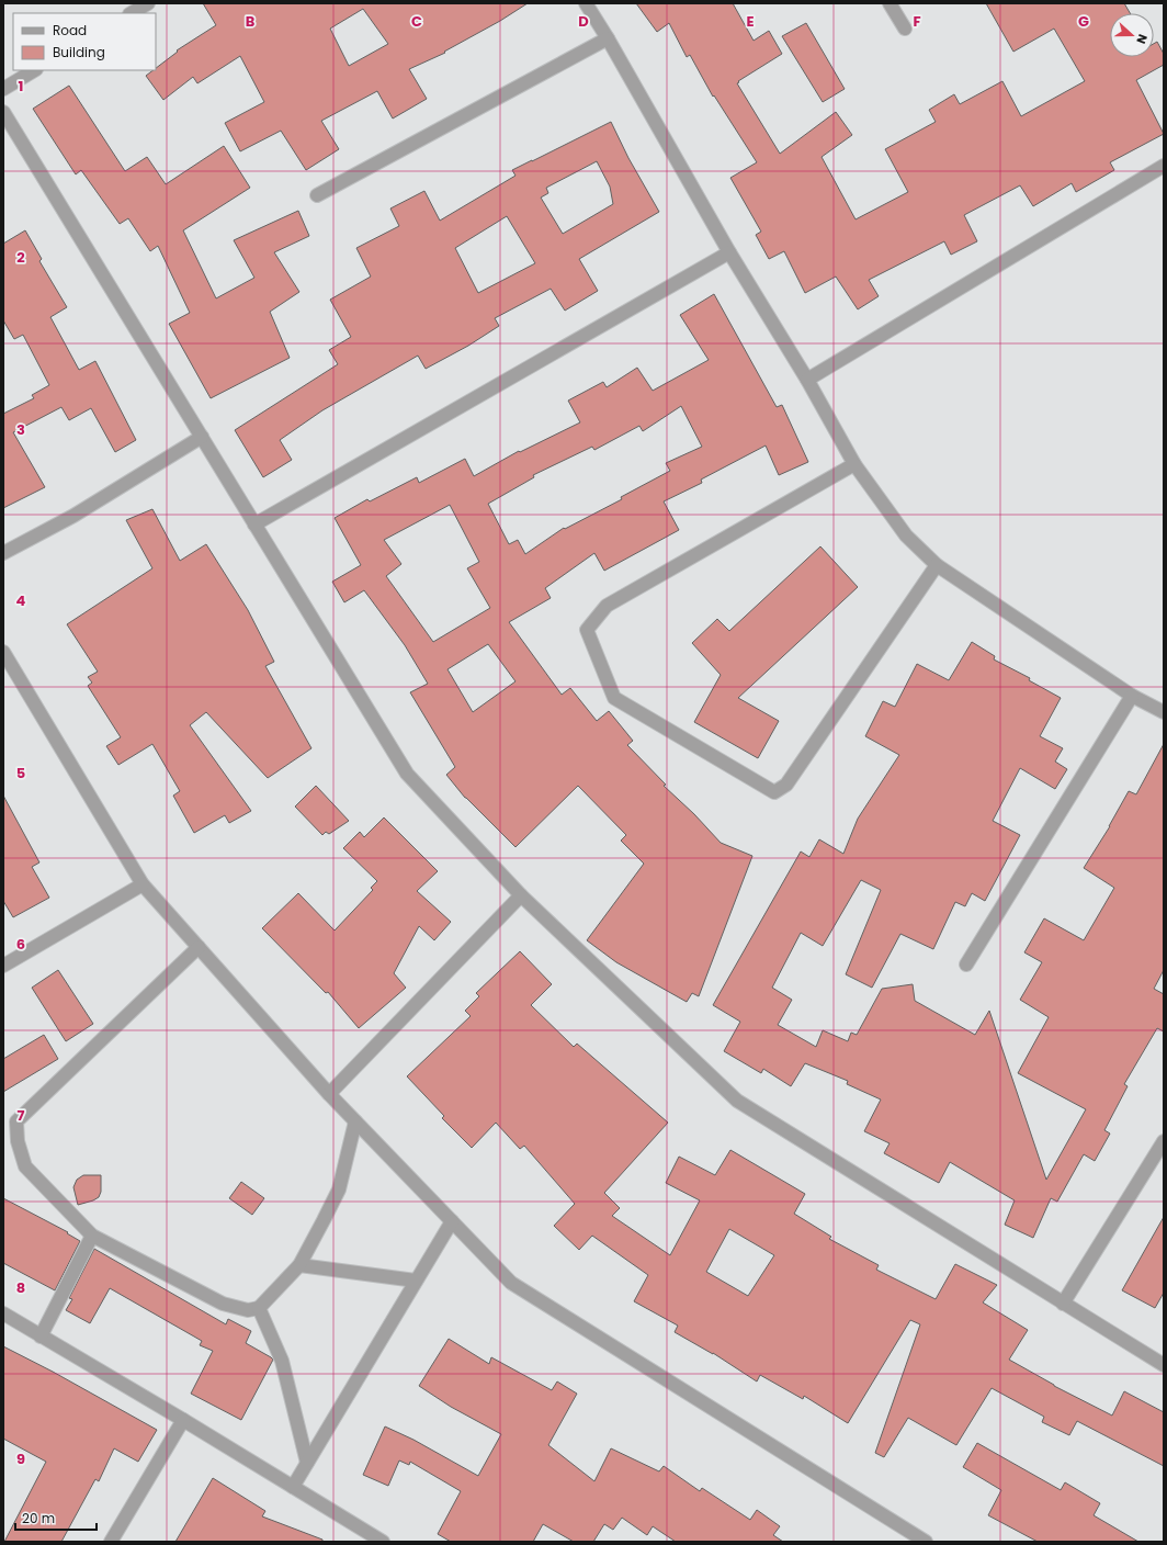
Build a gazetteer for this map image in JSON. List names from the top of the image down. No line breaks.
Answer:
{"legend":["Road","Building"],"scale_bar":"20 m","north":"right","grid":{"columns":["B","C","D","E","F","G"],"rows":["1","2","3","4","5","6","7","8","9"]}}
